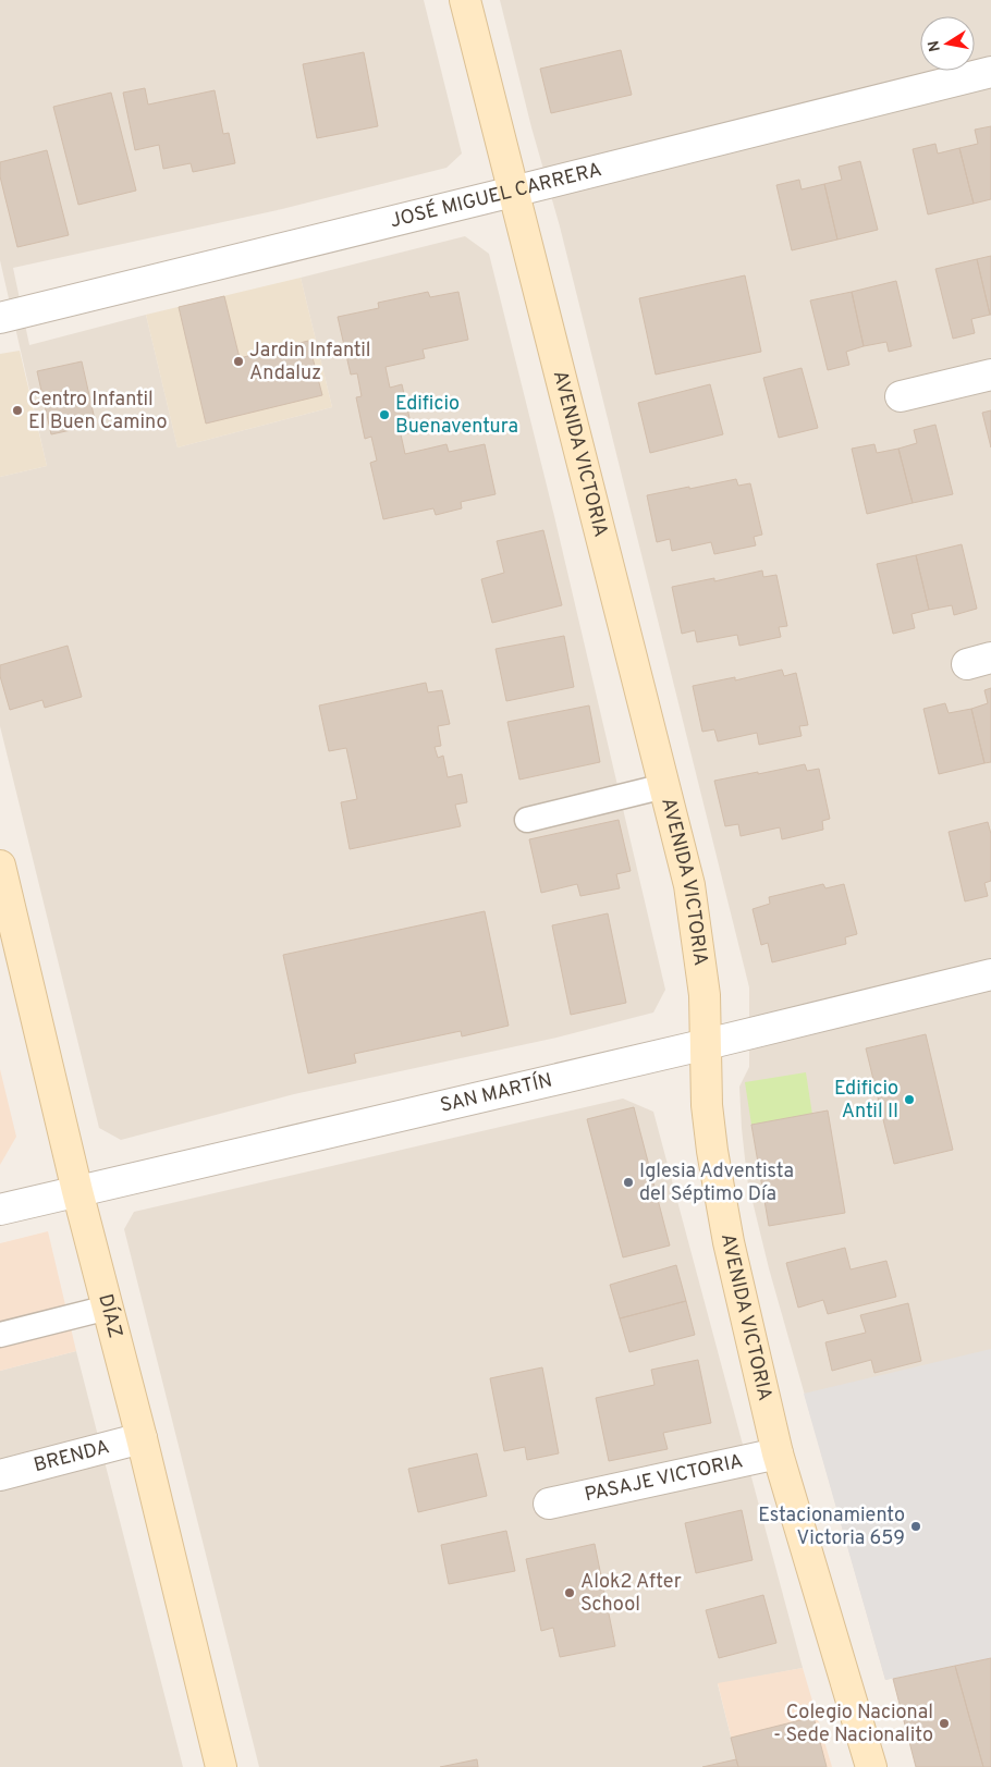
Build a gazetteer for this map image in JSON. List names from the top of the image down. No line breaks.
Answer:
{"streets":{"street":["JOSÉ MIGUEL CARRERA","AVENIDA VICTORIA","SAN MARTÍN","DÍAZ","BRENDA","PASAJE VICTORIA"]},"crossings":[["JOSÉ MIGUEL CARRERA","AVENIDA VICTORIA"],["AVENIDA VICTORIA","SAN MARTÍN"],["AVENIDA VICTORIA","PASAJE VICTORIA"],["SAN MARTÍN","DÍAZ"],["DÍAZ","BRENDA"]],"places":["Jardin Infantil Andaluz","Centro Infantil El Buen Camino","Edificio Buenaventura","Edificio Antil II","Iglesia Adventista del Séptimo Día","Estacionamiento Victoria 659","Alok2 After School","Colegio Nacional - Sede Nacionalito"],"north":"left"}
